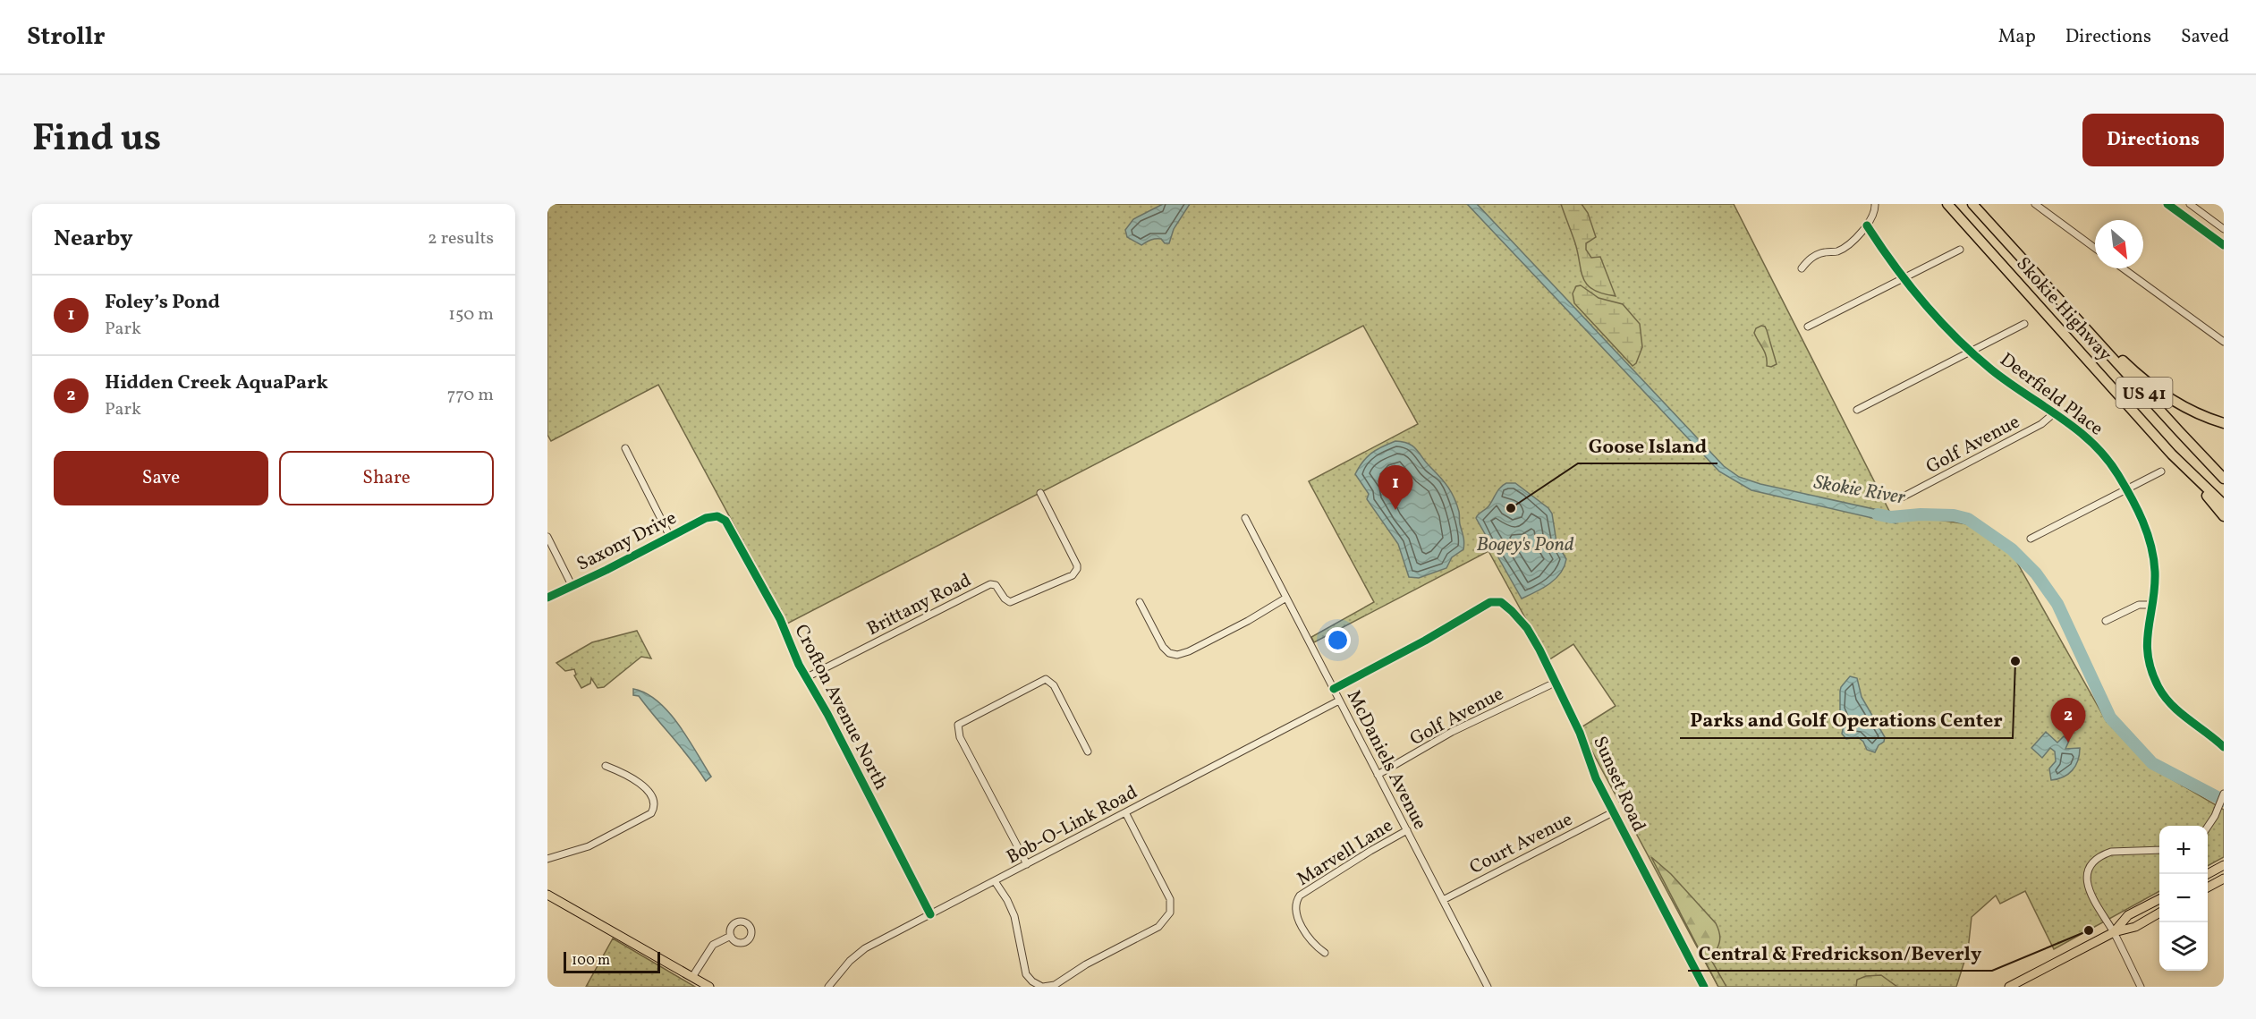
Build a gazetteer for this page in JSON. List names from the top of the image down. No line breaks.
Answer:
{"streets":{"highway":["Skokie Highway","US 41"],"street":["Deerfield Place","Golf Avenue","Saxony Drive","Brittany Road","Crofton Avenue North","McDaniels Avenue","Sunset Road","Bob-O-Link Road","Court Avenue","Marvell Lane"]},"crossings":[["Deerfield Place","Golf Avenue"],["Golf Avenue","McDaniels Avenue"],["Saxony Drive","Crofton Avenue North"],["Brittany Road","Crofton Avenue North"],["Crofton Avenue North","Bob-O-Link Road"],["McDaniels Avenue","Sunset Road"],["McDaniels Avenue","Bob-O-Link Road"],["McDaniels Avenue","Court Avenue"],["McDaniels Avenue","Marvell Lane"],["Sunset Road","Court Avenue"]],"water":["Skokie River","Bogey's Pond"],"places":["Goose Island","Parks and Golf Operations Center","Central & Fredrickson/Beverly"],"scale_bar":"100 m","north":"bottom right","page":{"header":"Strollr","nav":["Map","Directions","Saved"],"title":"Find us","buttons":["Directions",["Save","Share"]],"heading":["Nearby","2 results"],"list":[{"mark":"1","name":"Foley’s Pond","note":"Park","value":"150 m"},{"mark":"2","name":"Hidden Creek AquaPark","note":"Park","value":"770 m"}],"pins":["1","2"],"map_buttons":["+","−"],"scale":"100 m"}}
